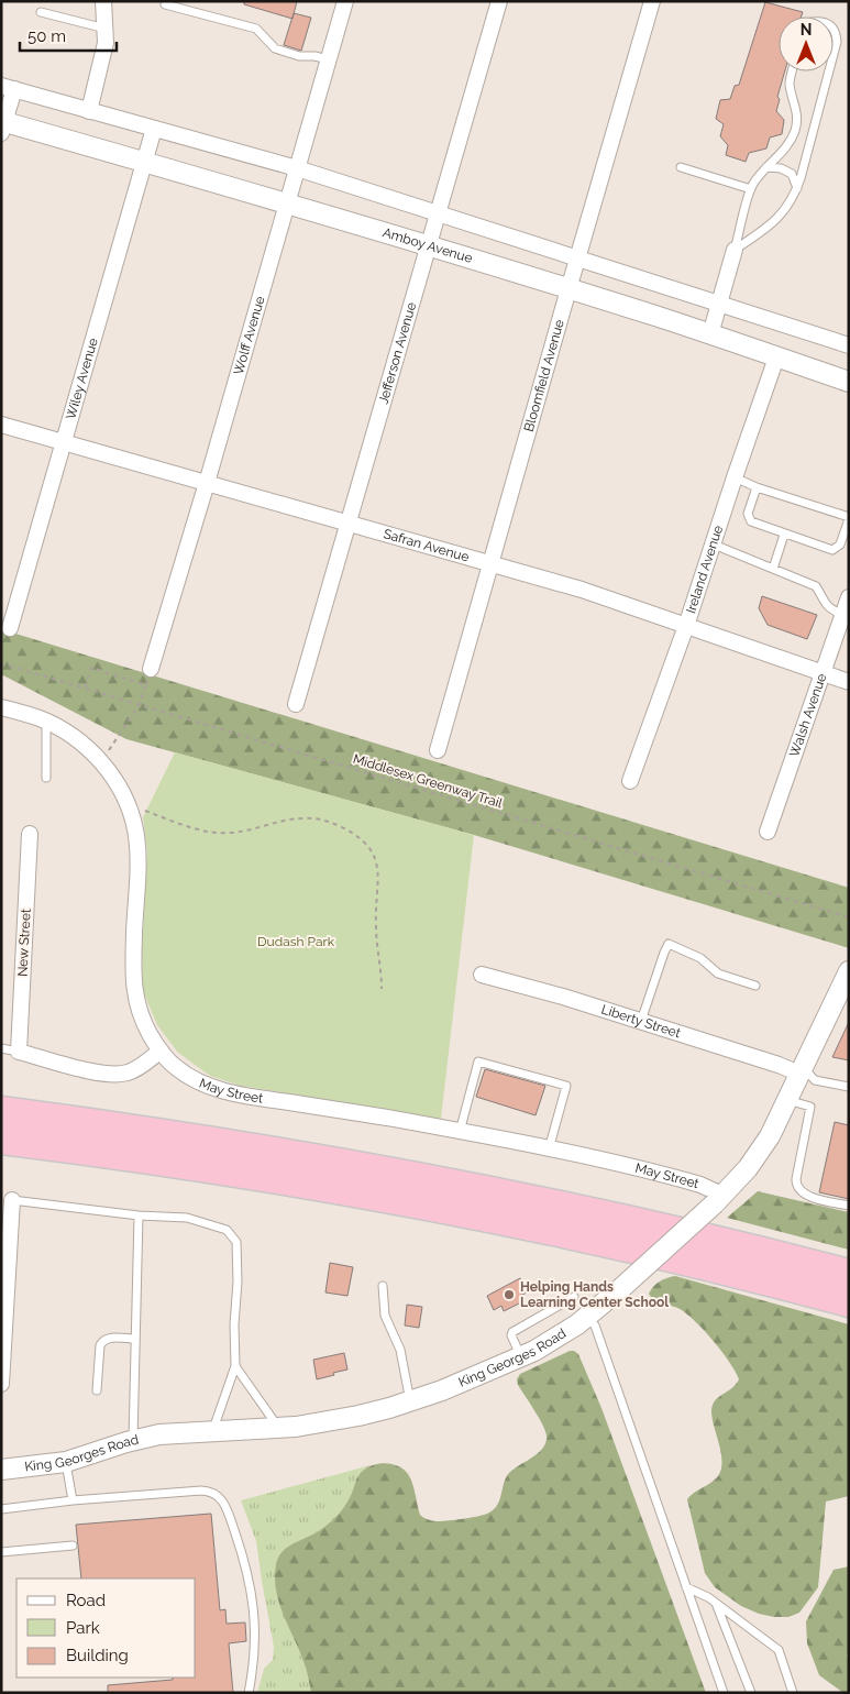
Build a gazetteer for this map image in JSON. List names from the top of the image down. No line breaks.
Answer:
{"streets":{"street":["Amboy Avenue","Wolff Avenue","Jefferson Avenue","Bloomfield Avenue","Wiley Avenue","Safran Avenue","Ireland Avenue","Walsh Avenue","New Street","Liberty Street","May Street","King Georges Road"],"path":["Middlesex Greenway Trail"]},"crossings":[["Amboy Avenue","Wolff Avenue"],["Amboy Avenue","Jefferson Avenue"],["Amboy Avenue","Bloomfield Avenue"],["Amboy Avenue","Wiley Avenue"],["Amboy Avenue","Ireland Avenue"],["Wolff Avenue","Safran Avenue"],["Jefferson Avenue","Safran Avenue"],["Bloomfield Avenue","Safran Avenue"],["Wiley Avenue","Safran Avenue"],["Safran Avenue","Ireland Avenue"],["Safran Avenue","Walsh Avenue"],["Liberty Street","King Georges Road"],["May Street","King Georges Road"]],"parks":["Dudash Park"],"places":["Helping Hands Learning Center School"],"legend":["Road","Park","Building"],"scale_bar":"50 m","north":"top"}
